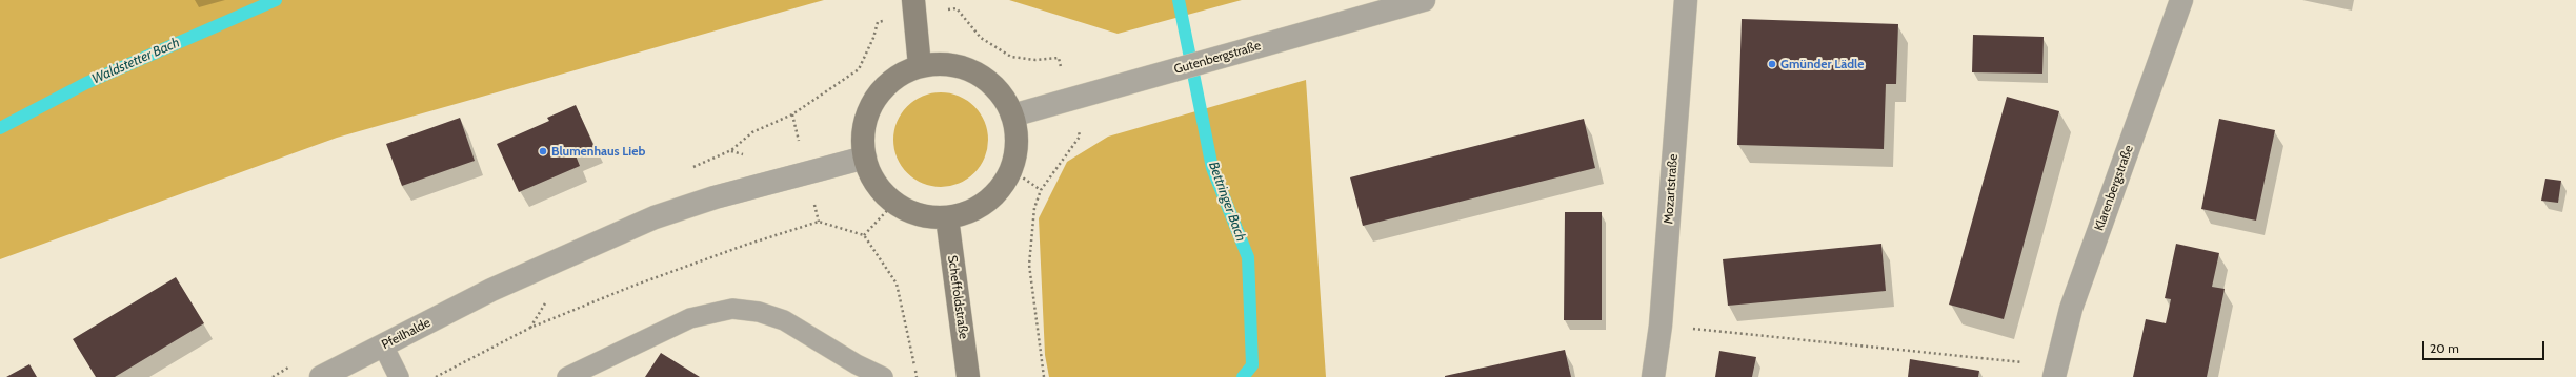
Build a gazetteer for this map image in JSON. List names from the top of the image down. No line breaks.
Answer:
{"streets":{"main road":["Scheffoldstraße"],"street":["Gutenbergstraße","Klarenbergstraße","Mozartstraße","Pfeilhalde"]},"water":["Waldstetter Bach","Bettringer Bach"],"places":["Gmünder Lädle","Blumenhaus Lieb"],"scale_bar":"20 m"}
